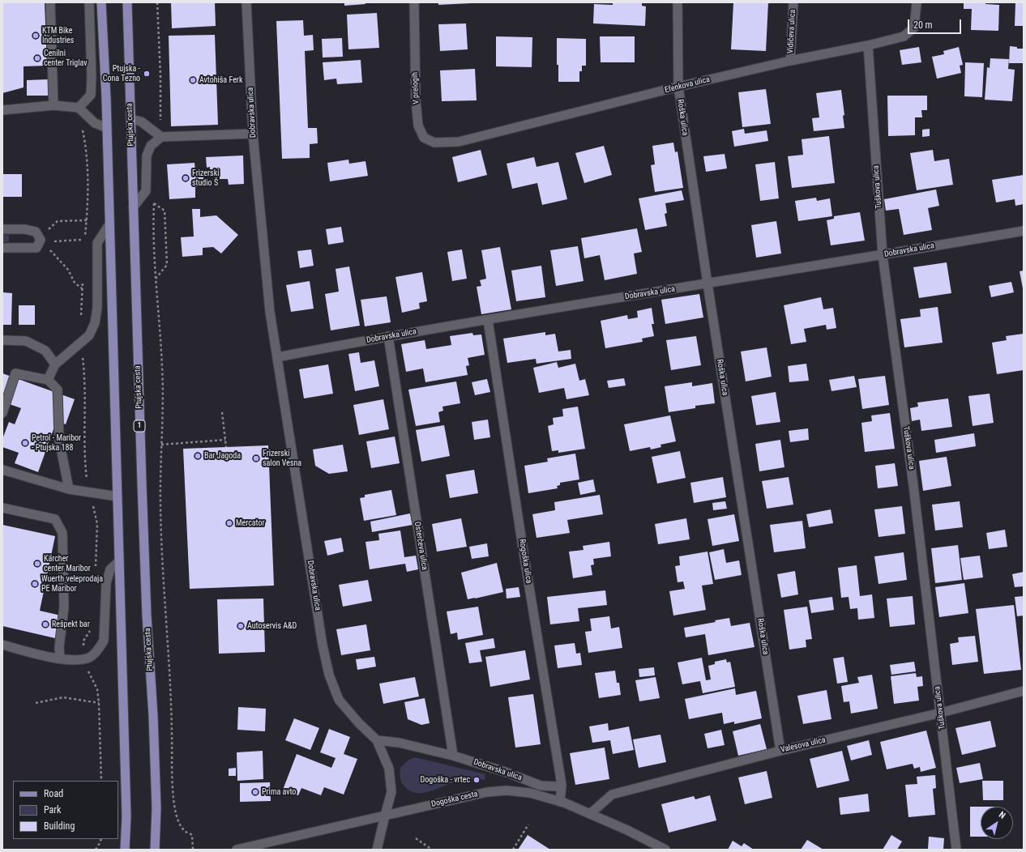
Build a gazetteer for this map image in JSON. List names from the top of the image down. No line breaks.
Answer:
{"streets":{"main road":["Ptujska cesta","1"],"street":["Vidičeva ulica","Efenkova ulica","V prelogih","Dobravska ulica","Roška ulica","Tuškova ulica","Osterčeva ulica","Rogoška ulica","Valesova ulica","Dogoška cesta"]},"crossings":[["Vidičeva ulica","Efenkova ulica"],["Efenkova ulica","V prelogih"],["Efenkova ulica","Roška ulica"],["Efenkova ulica","Tuškova ulica"],["Dobravska ulica","Roška ulica"],["Dobravska ulica","Tuškova ulica"],["Dobravska ulica","Osterčeva ulica"],["Dobravska ulica","Rogoška ulica"],["Dobravska ulica","Dogoška cesta"],["Roška ulica","Valesova ulica"],["Tuškova ulica","Valesova ulica"],["Rogoška ulica","Dogoška cesta"],["Valesova ulica","Dogoška cesta"]],"places":["KTM Bike Industries","Cenilni center Triglav","Ptujska - Cona Tezno","Avtohiša Ferk","Frizerski studio Š","Petrol - Maribor - Ptujska 188","Bar Jagoda","Frizerski salon Vesna","Mercator","Kärcher center Maribor","Wuerth veleprodaja PE Maribor","Rešpekt bar","Autoservis A&D","Dogoška - vrtec","Prima avto"],"legend":["Road","Park","Building"],"scale_bar":"20 m","north":"top right"}
